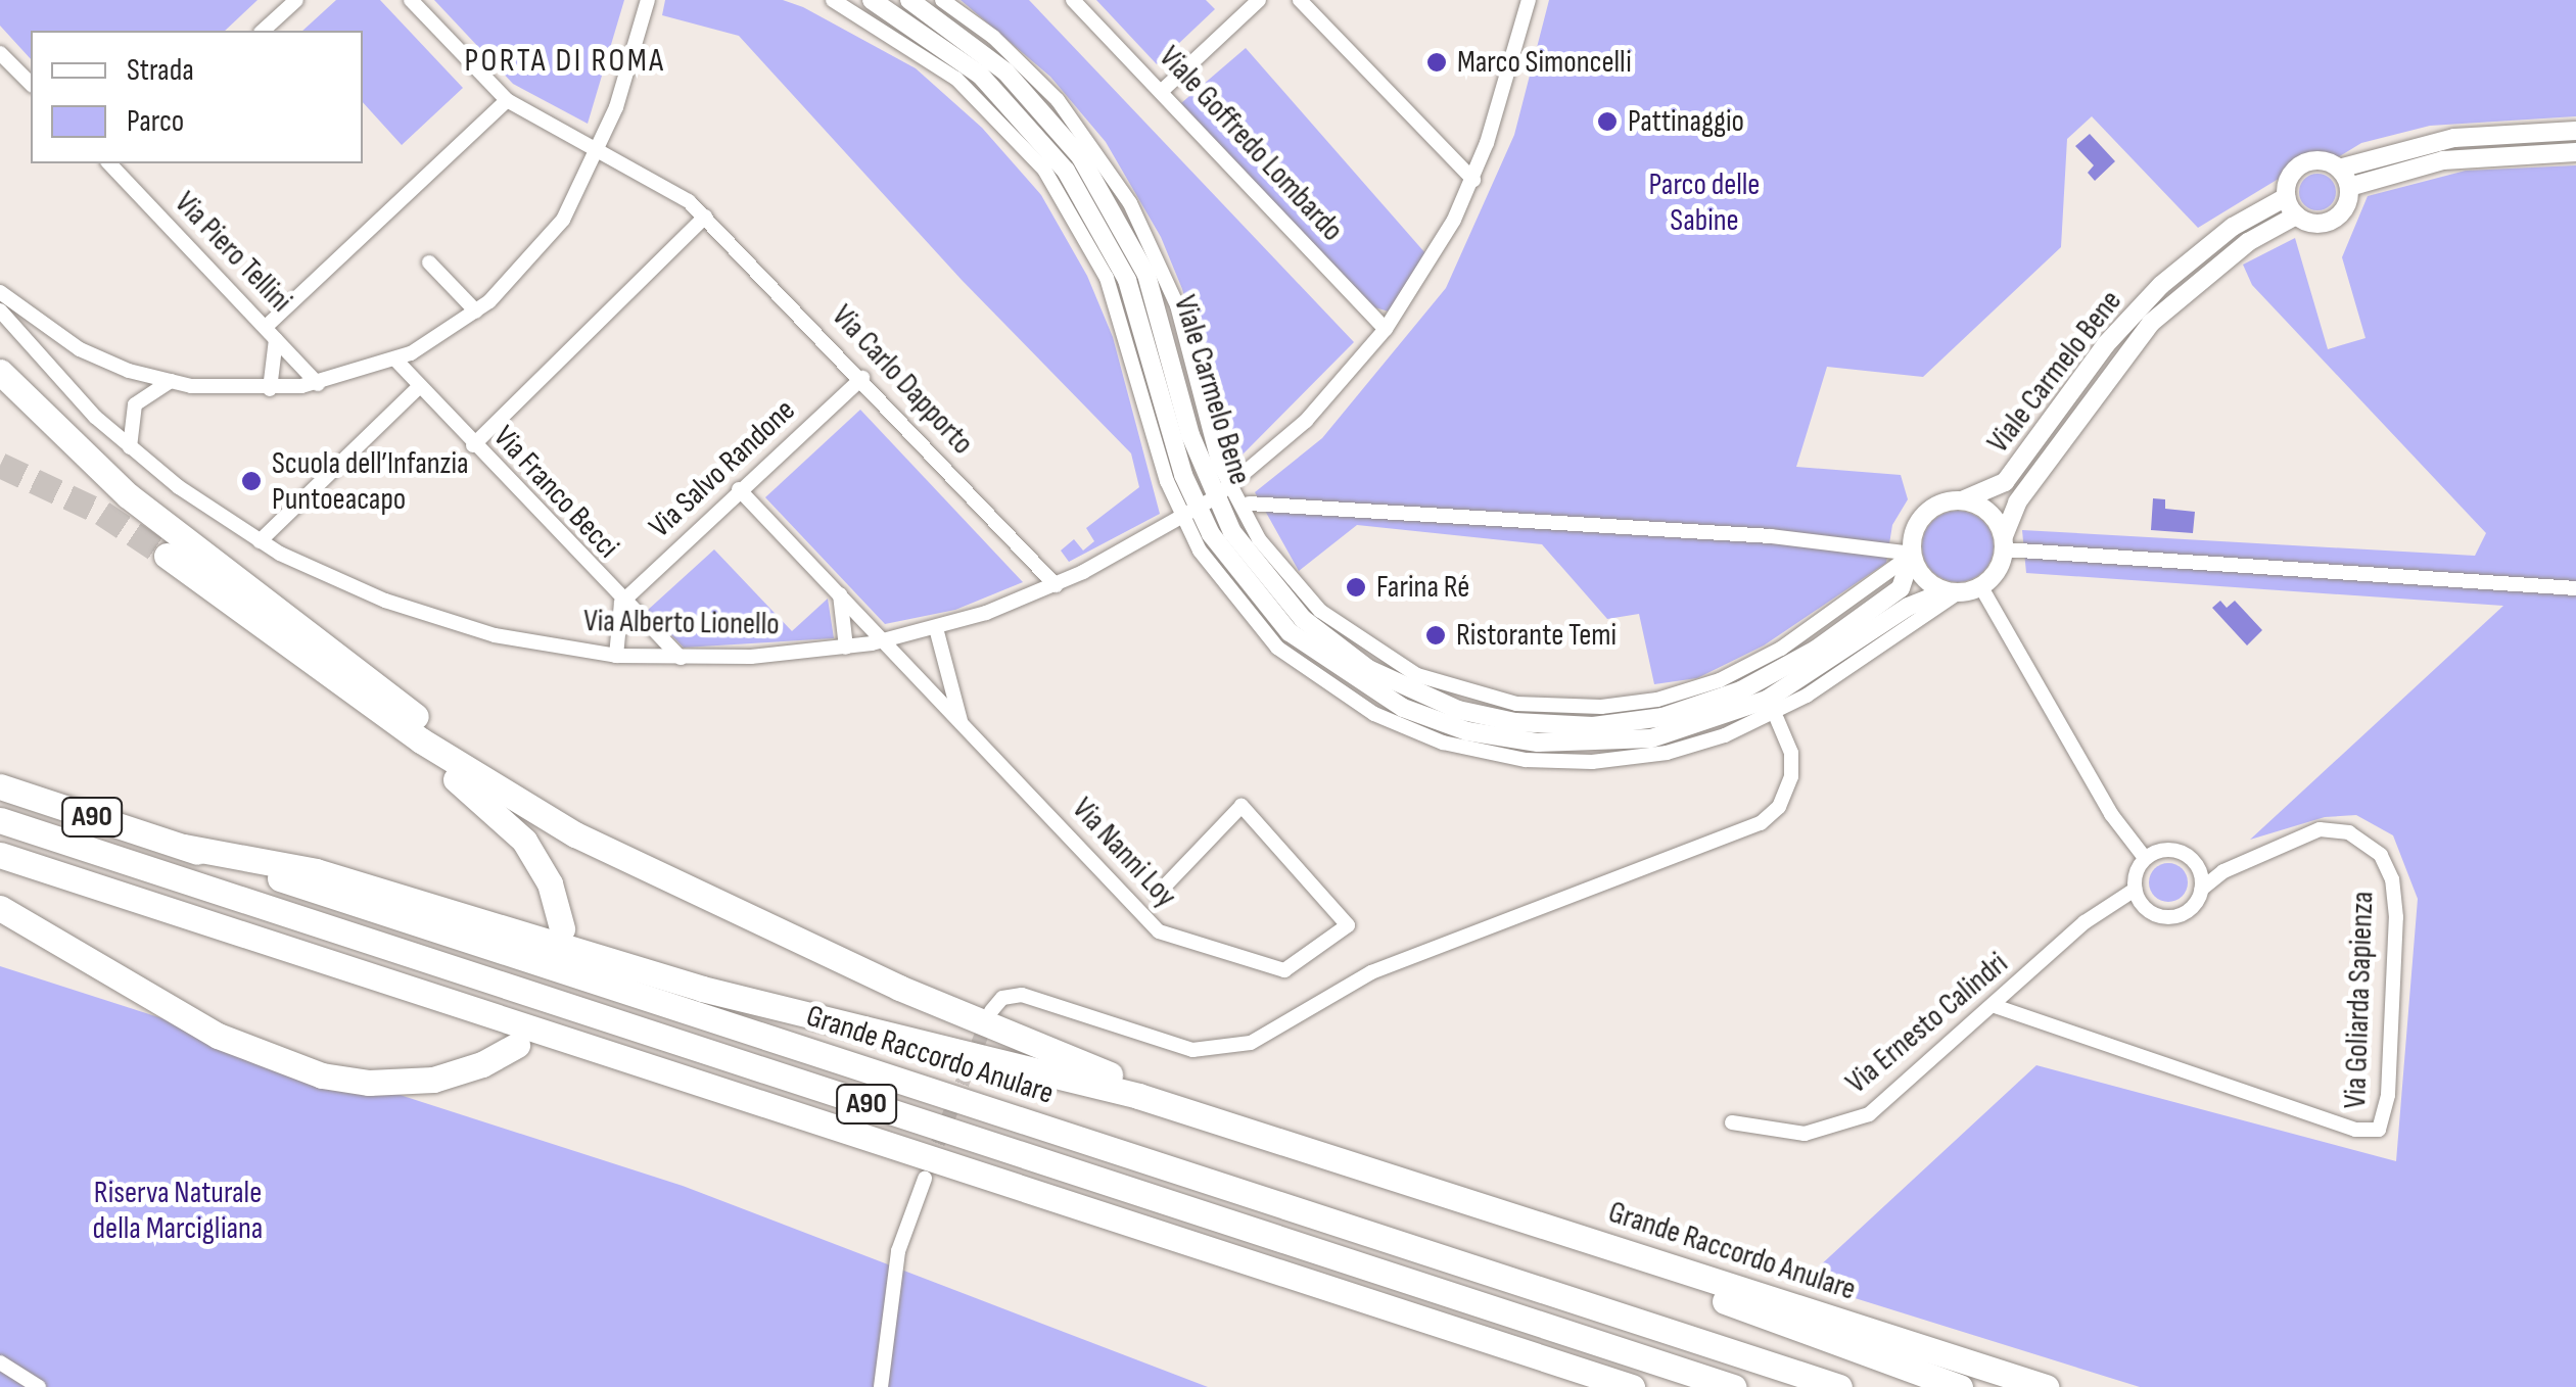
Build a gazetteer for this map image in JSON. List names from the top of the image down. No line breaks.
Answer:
{"streets":{"highway":["A90","Grande Raccordo Anulare"],"street":["Viale Goffredo Lombardo","Via Piero Tellini","Viale Carmelo Bene","Via Carlo Dapporto","Via Salvo Randone","Via Franco Becci","Via Alberto Lionello","Via Nanni Loy","Via Goliarda Sapienza","Via Ernesto Calindri"]},"crossings":[["Viale Goffredo Lombardo","Via Alberto Lionello"],["Viale Carmelo Bene","Via Alberto Lionello"],["Via Carlo Dapporto","Via Salvo Randone"],["Via Carlo Dapporto","Via Alberto Lionello"],["Via Salvo Randone","Via Franco Becci"],["Via Salvo Randone","Via Nanni Loy"],["Via Franco Becci","Via Alberto Lionello"],["Via Alberto Lionello","Via Nanni Loy"],["Via Goliarda Sapienza","Via Ernesto Calindri"]],"districts":["PORTA DI ROMA"],"parks":["Parco delle Sabine","Riserva Naturale della Marcigliana"],"places":["Marco Simoncelli","Pattinaggio","Scuola dell’Infanzia Puntoeacapo","Farina Ré","Ristorante Temi"],"legend":["Strada","Parco"]}
